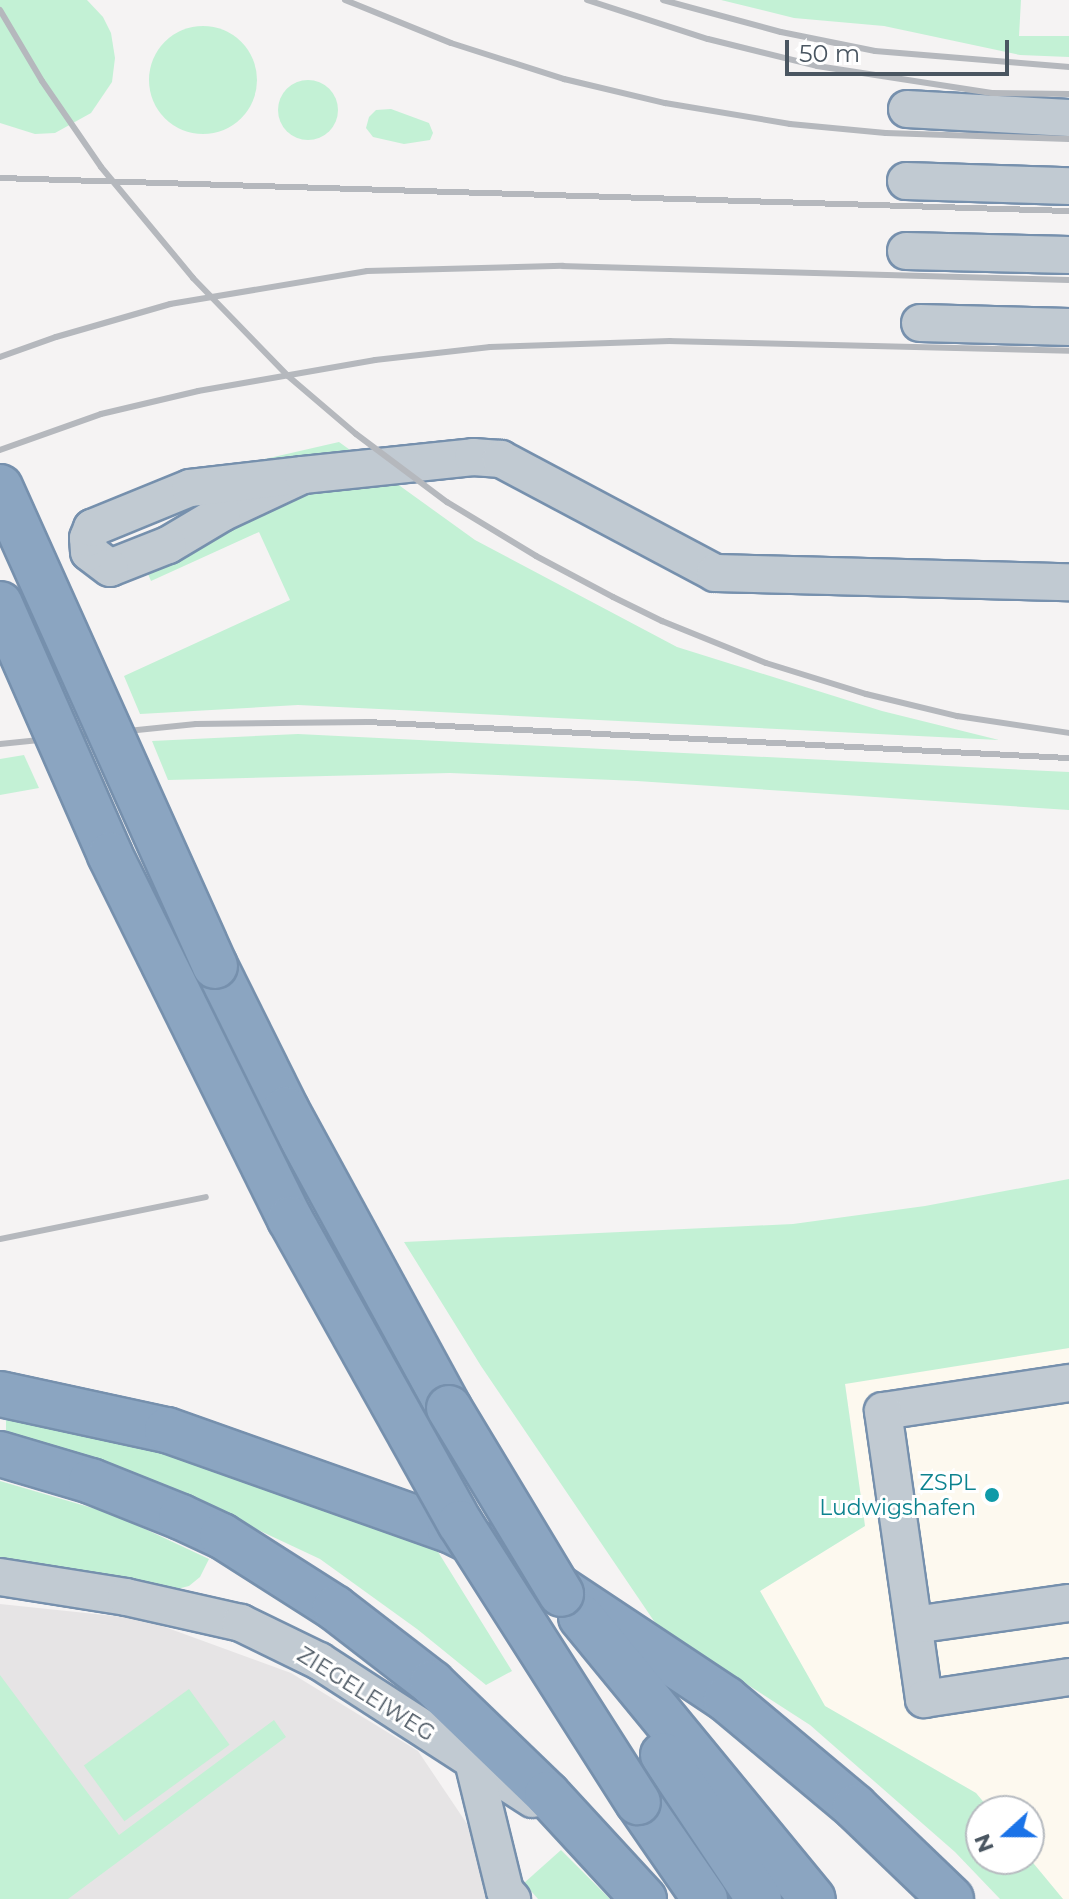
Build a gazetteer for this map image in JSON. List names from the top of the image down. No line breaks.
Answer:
{"streets":{"street":["ZIEGELEIWEG"]},"places":["ZSPL Ludwigshafen"],"scale_bar":"50 m","north":"left"}
